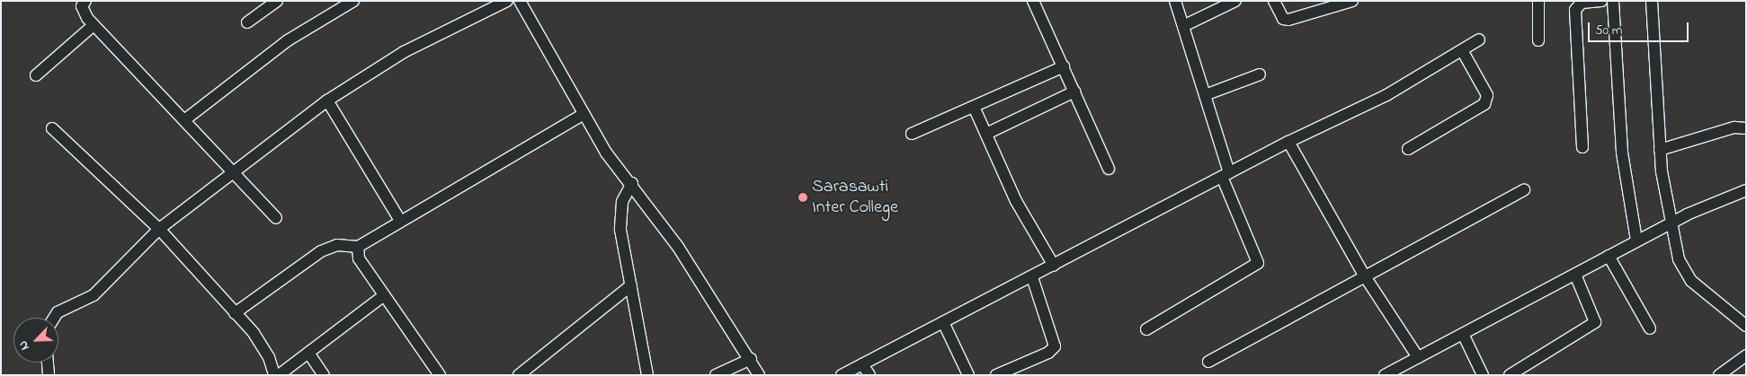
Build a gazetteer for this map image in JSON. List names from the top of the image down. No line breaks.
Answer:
{"places":["Sarasawti Inter College"],"scale_bar":"50 m","north":"bottom left"}
